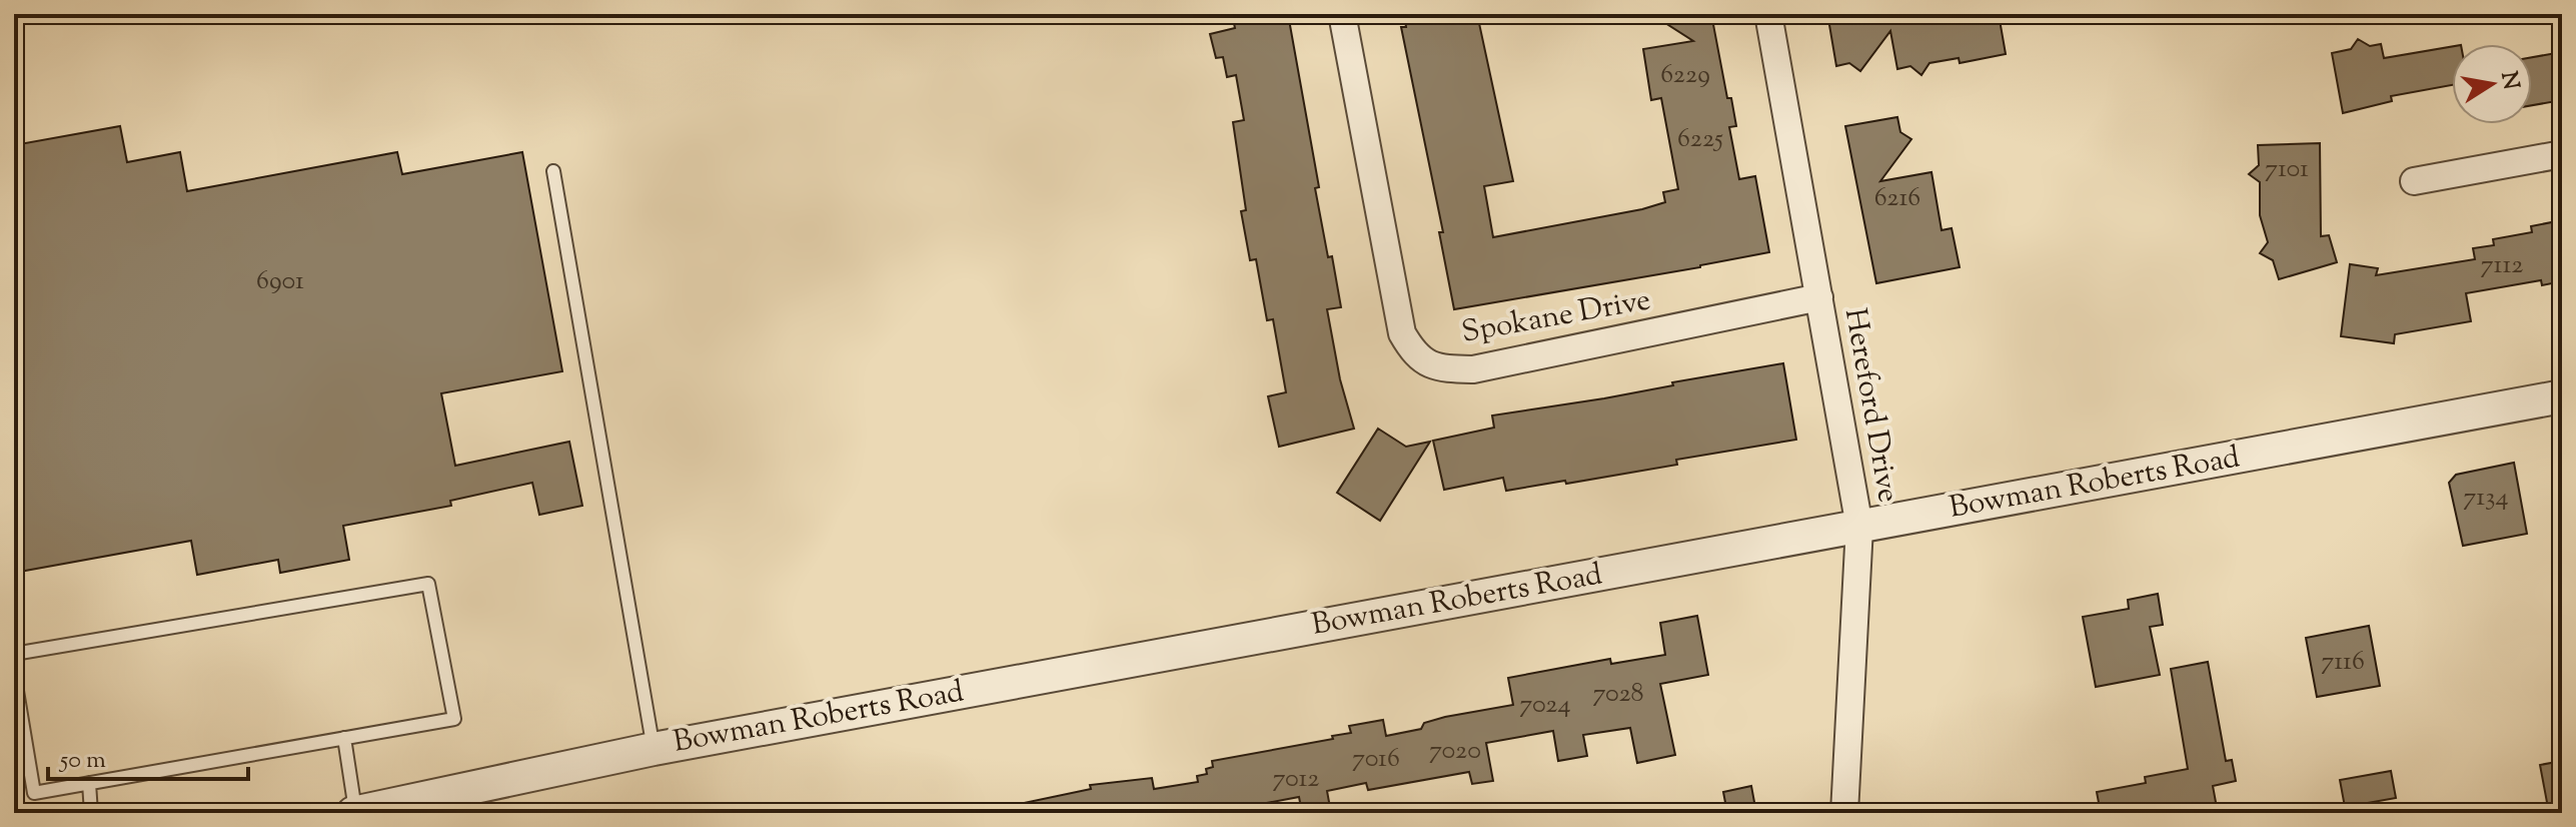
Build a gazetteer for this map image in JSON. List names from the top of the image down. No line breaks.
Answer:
{"streets":{"street":["Spokane Drive","Hereford Drive","Bowman Roberts Road"]},"crossings":[["Spokane Drive","Hereford Drive"],["Hereford Drive","Bowman Roberts Road"]],"house_numbers":["6229","6225","7101","6216","7112","6901","7134","7116","7028","7024","7020","7016","7012"],"scale_bar":"50 m","north":"right"}
